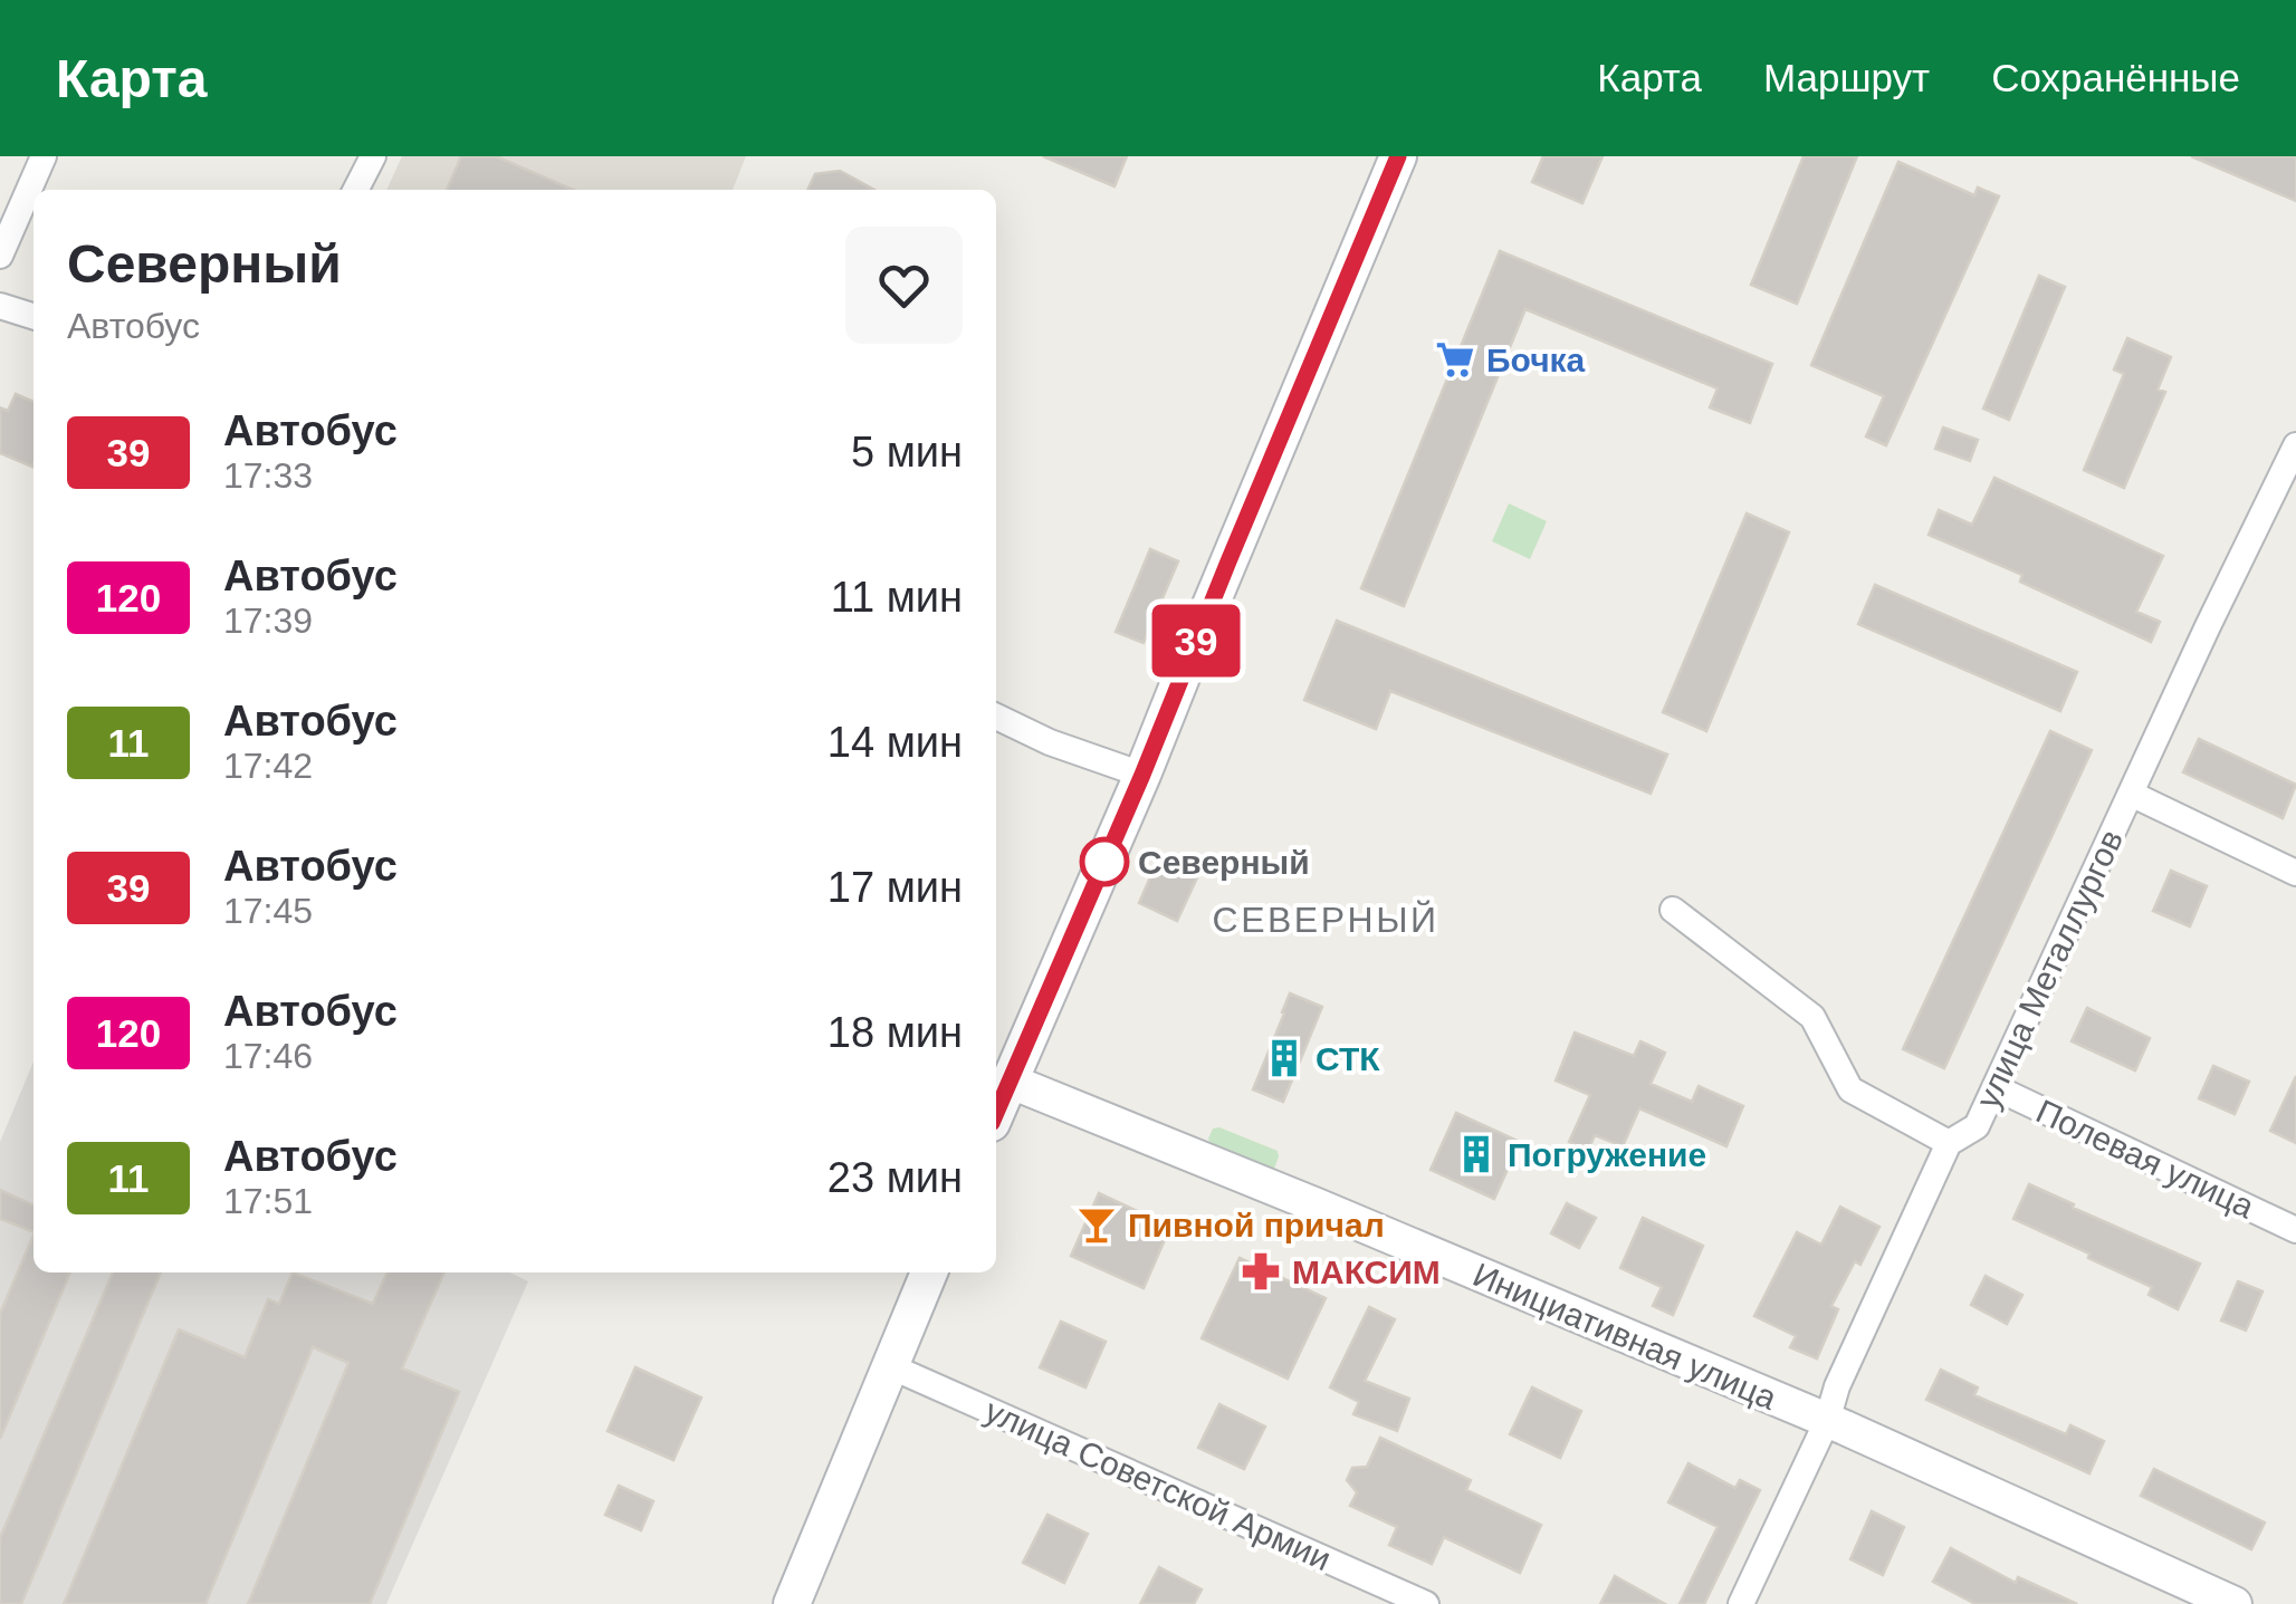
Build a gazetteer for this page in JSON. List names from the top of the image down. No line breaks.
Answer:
{"streets":{"street":["улица Металлургов","Полевая улица","Инициативная улица","улица Советской Армии"]},"crossings":[["улица Металлургов","Полевая улица"],["улица Металлургов","Инициативная улица"]],"districts":["СЕВЕРНЫЙ"],"places":{"supermarket":["Бочка"],"other":["Северный"],"building":["СТК","Погружение"],"bar":["Пивной причал"],"pharmacy":["МАКСИМ"]},"lines":["bus line 39"],"page":{"header":"Карта","nav":["Карта","Маршрут","Сохранённые"],"on_map":"39","heading":["Северный","Автобус"],"list":[{"mark":"39","name":"Автобус","note":"17:33","value":"5 мин"},{"mark":"120","name":"Автобус","note":"17:39","value":"11 мин"},{"mark":"11","name":"Автобус","note":"17:42","value":"14 мин"},{"mark":"39","name":"Автобус","note":"17:45","value":"17 мин"},{"mark":"120","name":"Автобус","note":"17:46","value":"18 мин"},{"mark":"11","name":"Автобус","note":"17:51","value":"23 мин"}]}}
